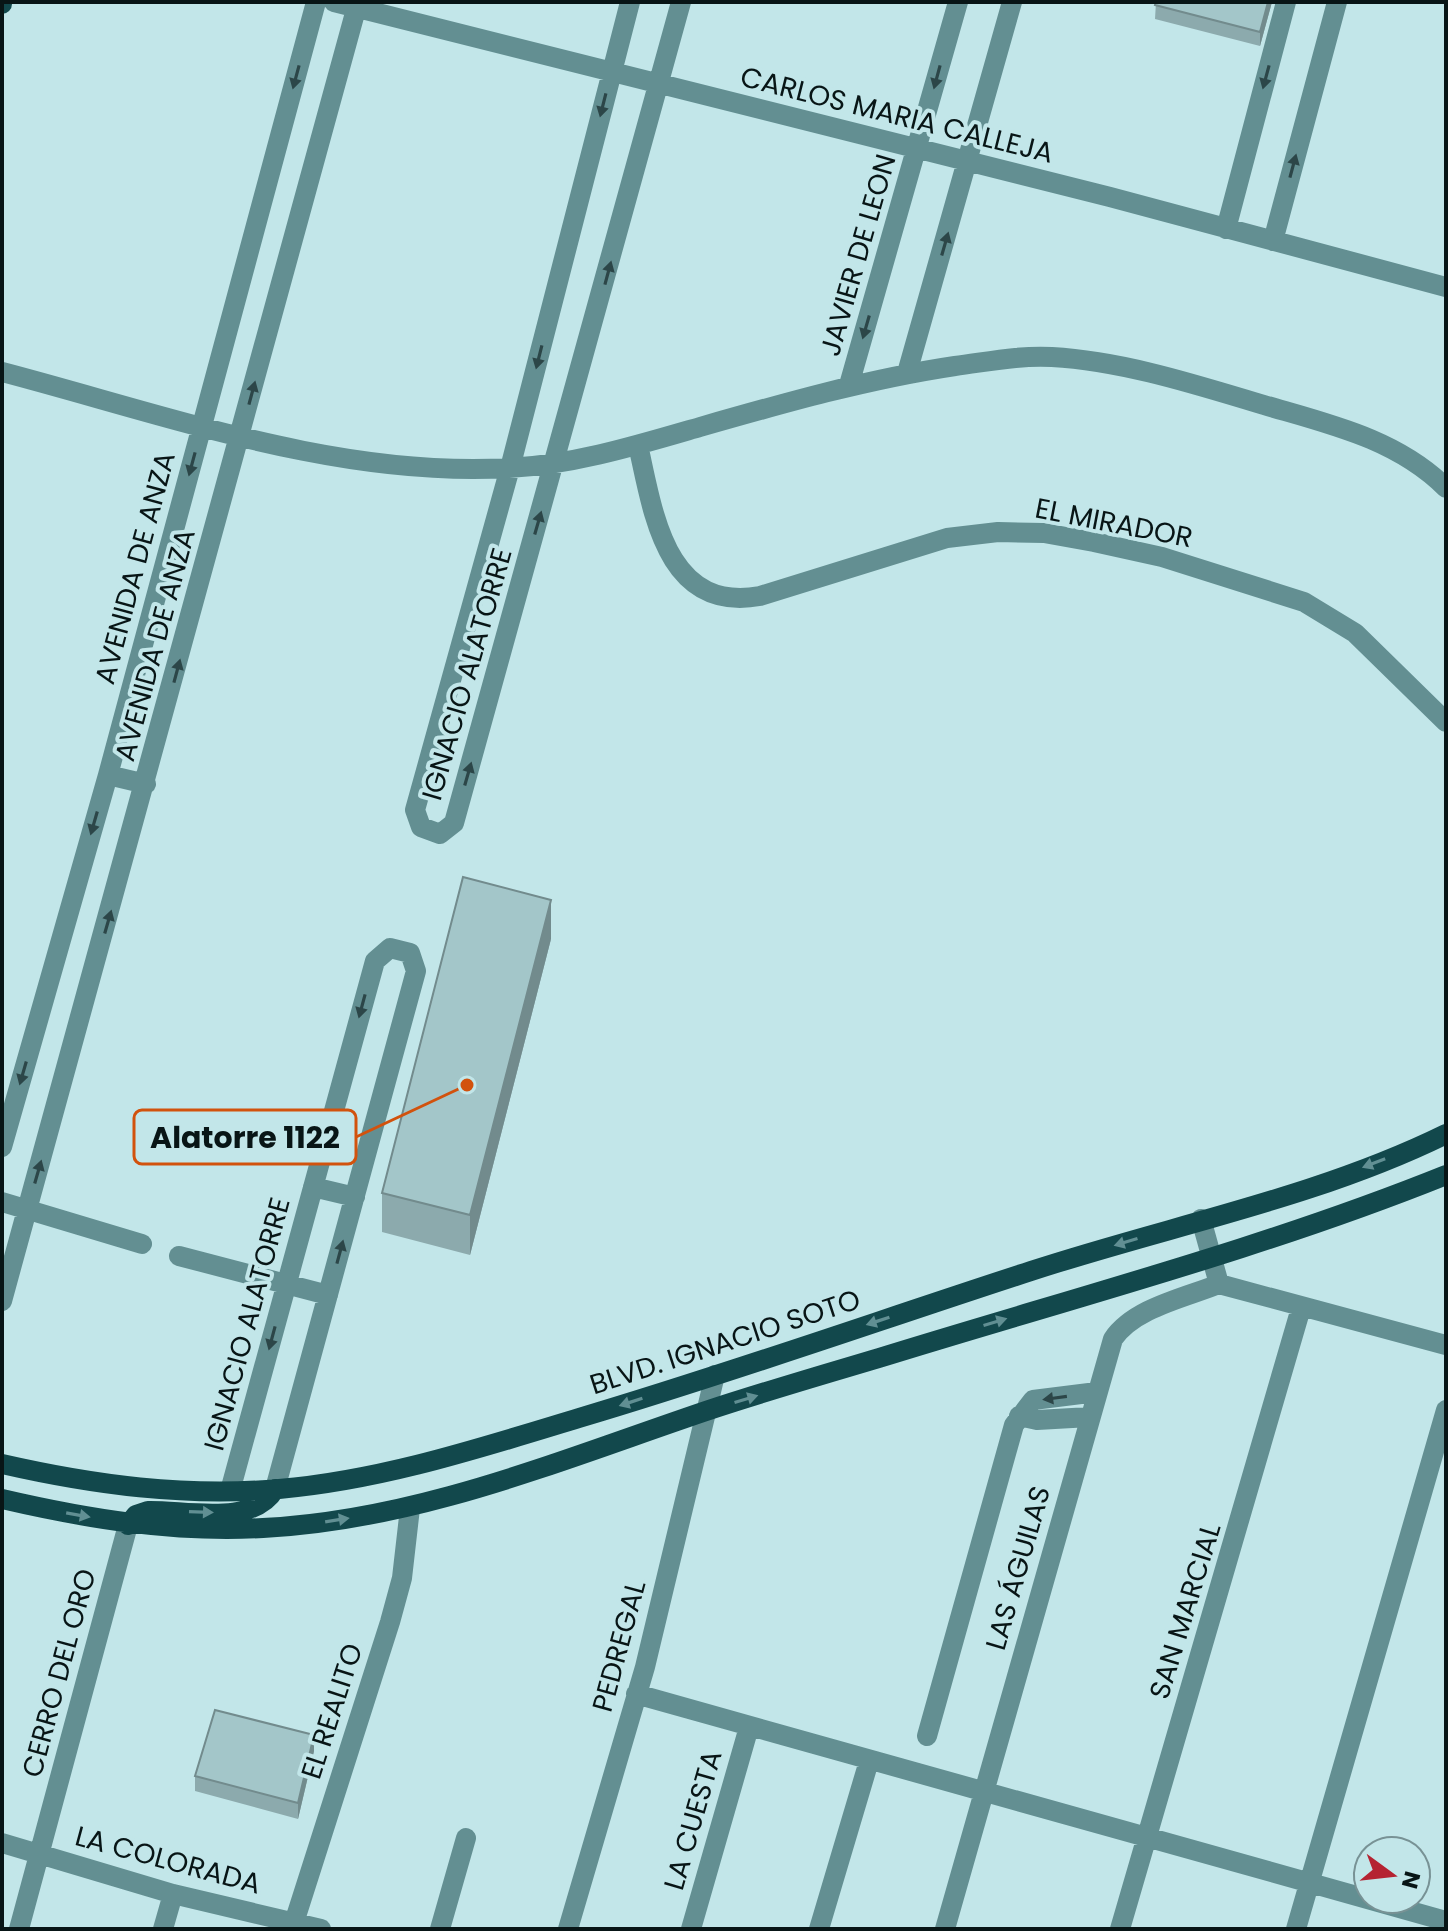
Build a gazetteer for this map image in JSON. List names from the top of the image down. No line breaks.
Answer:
{"streets":{"main road":["BLVD. IGNACIO SOTO"],"street":["CARLOS MARIA CALLEJA","JAVIER DE LEON","EL MIRADOR","AVENIDA DE ANZA","IGNACIO ALATORRE","LAS ÁGUILAS","SAN MARCIAL","PEDREGAL","CERRO DEL ORO","EL REALITO","LA CUESTA","LA COLORADA"]},"crossings":[["CARLOS MARIA CALLEJA","JAVIER DE LEON"],["CARLOS MARIA CALLEJA","AVENIDA DE ANZA"],["CARLOS MARIA CALLEJA","IGNACIO ALATORRE"],["IGNACIO ALATORRE","BLVD. IGNACIO SOTO"],["BLVD. IGNACIO SOTO","PEDREGAL"],["CERRO DEL ORO","LA COLORADA"],["EL REALITO","LA COLORADA"]],"places":["Alatorre 1122"],"north":"right"}
